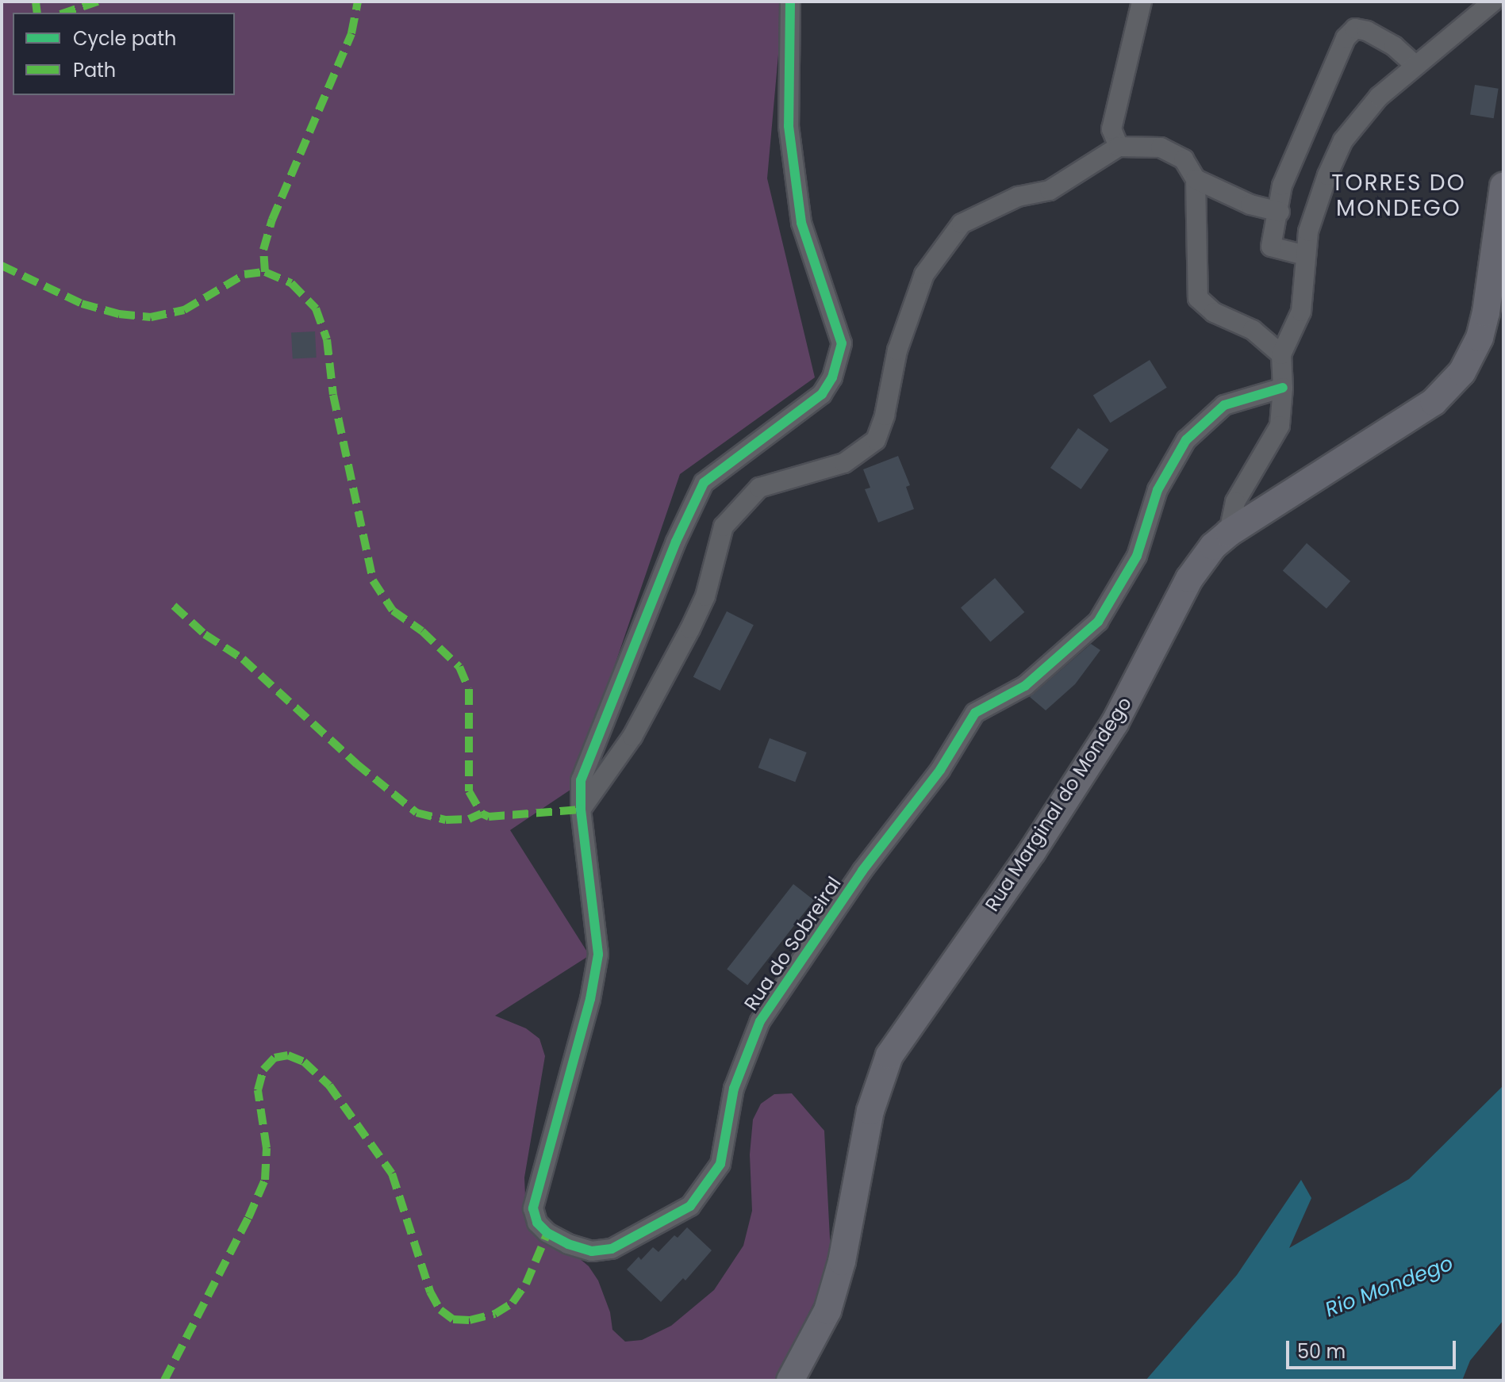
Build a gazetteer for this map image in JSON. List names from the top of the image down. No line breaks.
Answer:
{"streets":{"main road":["Rua Marginal do Mondego"],"street":["Rua do Sobreiral"]},"districts":["TORRES DO MONDEGO"],"water":["Rio Mondego"],"legend":["Cycle path","Path"],"scale_bar":"50 m"}
